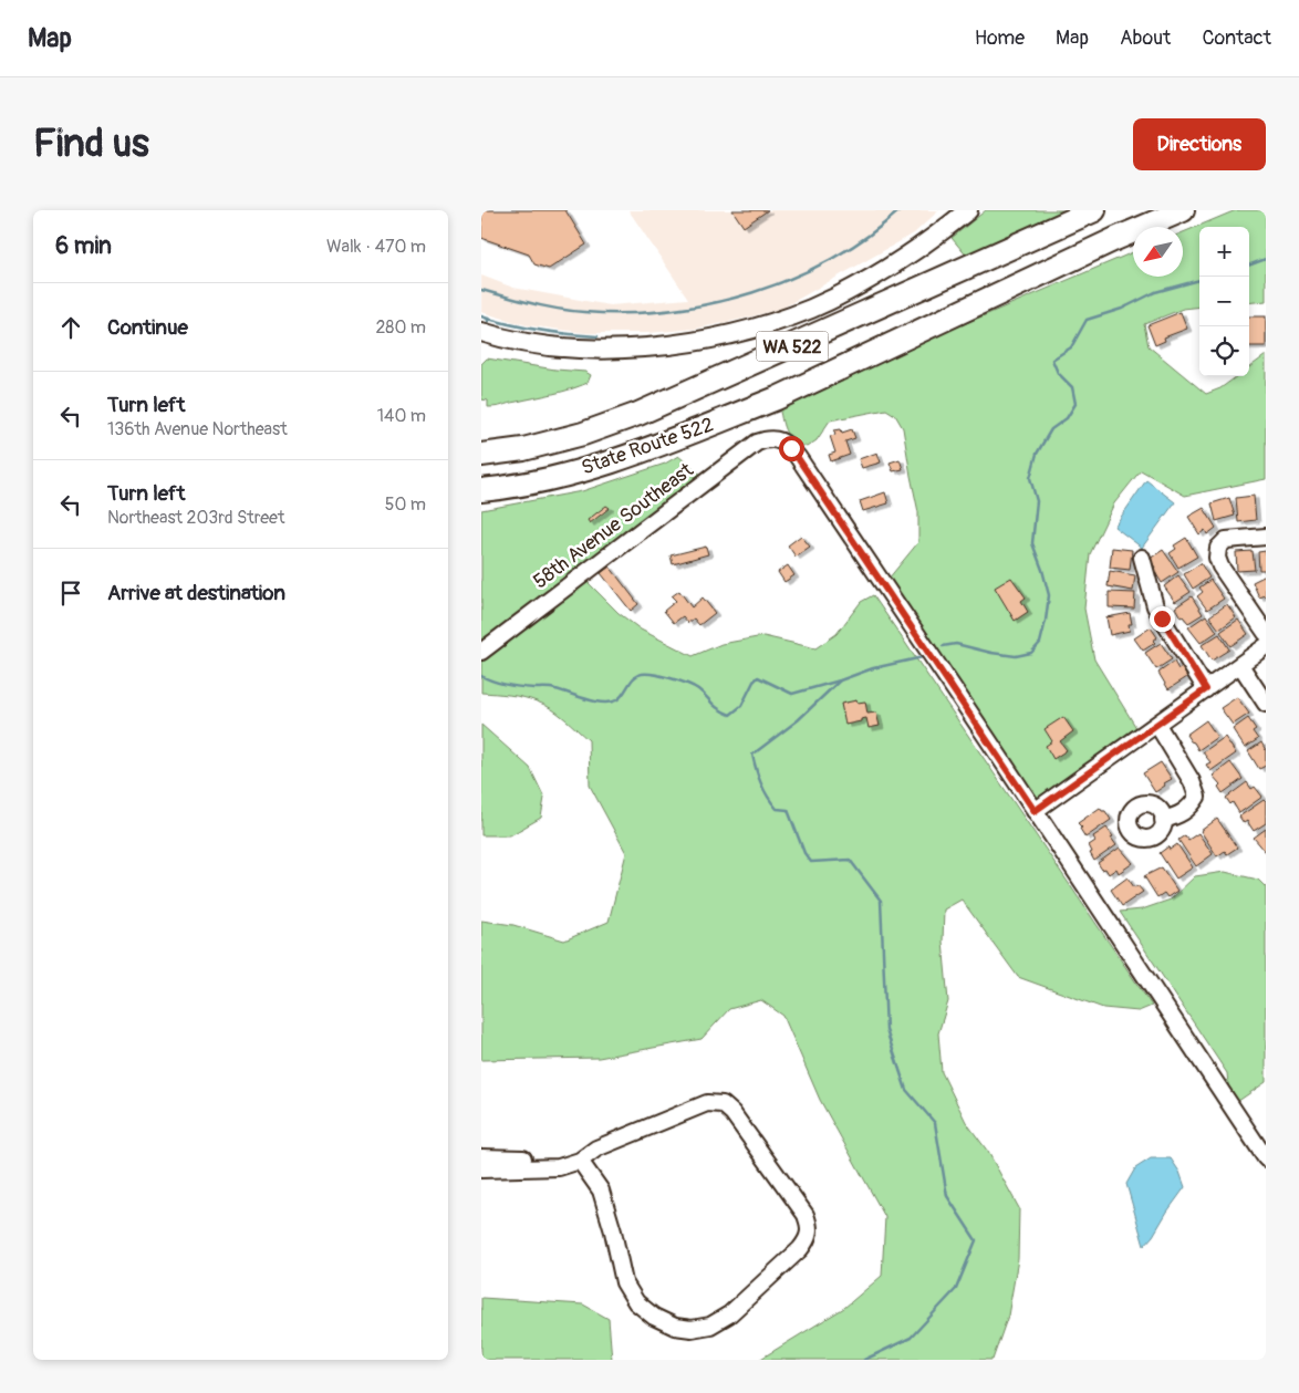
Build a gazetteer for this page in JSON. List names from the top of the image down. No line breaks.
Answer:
{"streets":{"highway":["WA 522","State Route 522"],"street":["58th Avenue Southeast"]},"north":"bottom left","page":{"header":"Map","nav":["Home","Map","About","Contact"],"buttons":"Directions","title":"Find us","heading":["6 min","Walk · 470 m"],"map_buttons":["+","−"],"list":[["Continue","280 m"],["Turn left","136th Avenue Northeast","140 m"],["Turn left","Northeast 203rd Street","50 m"],"Arrive at destination"]}}
